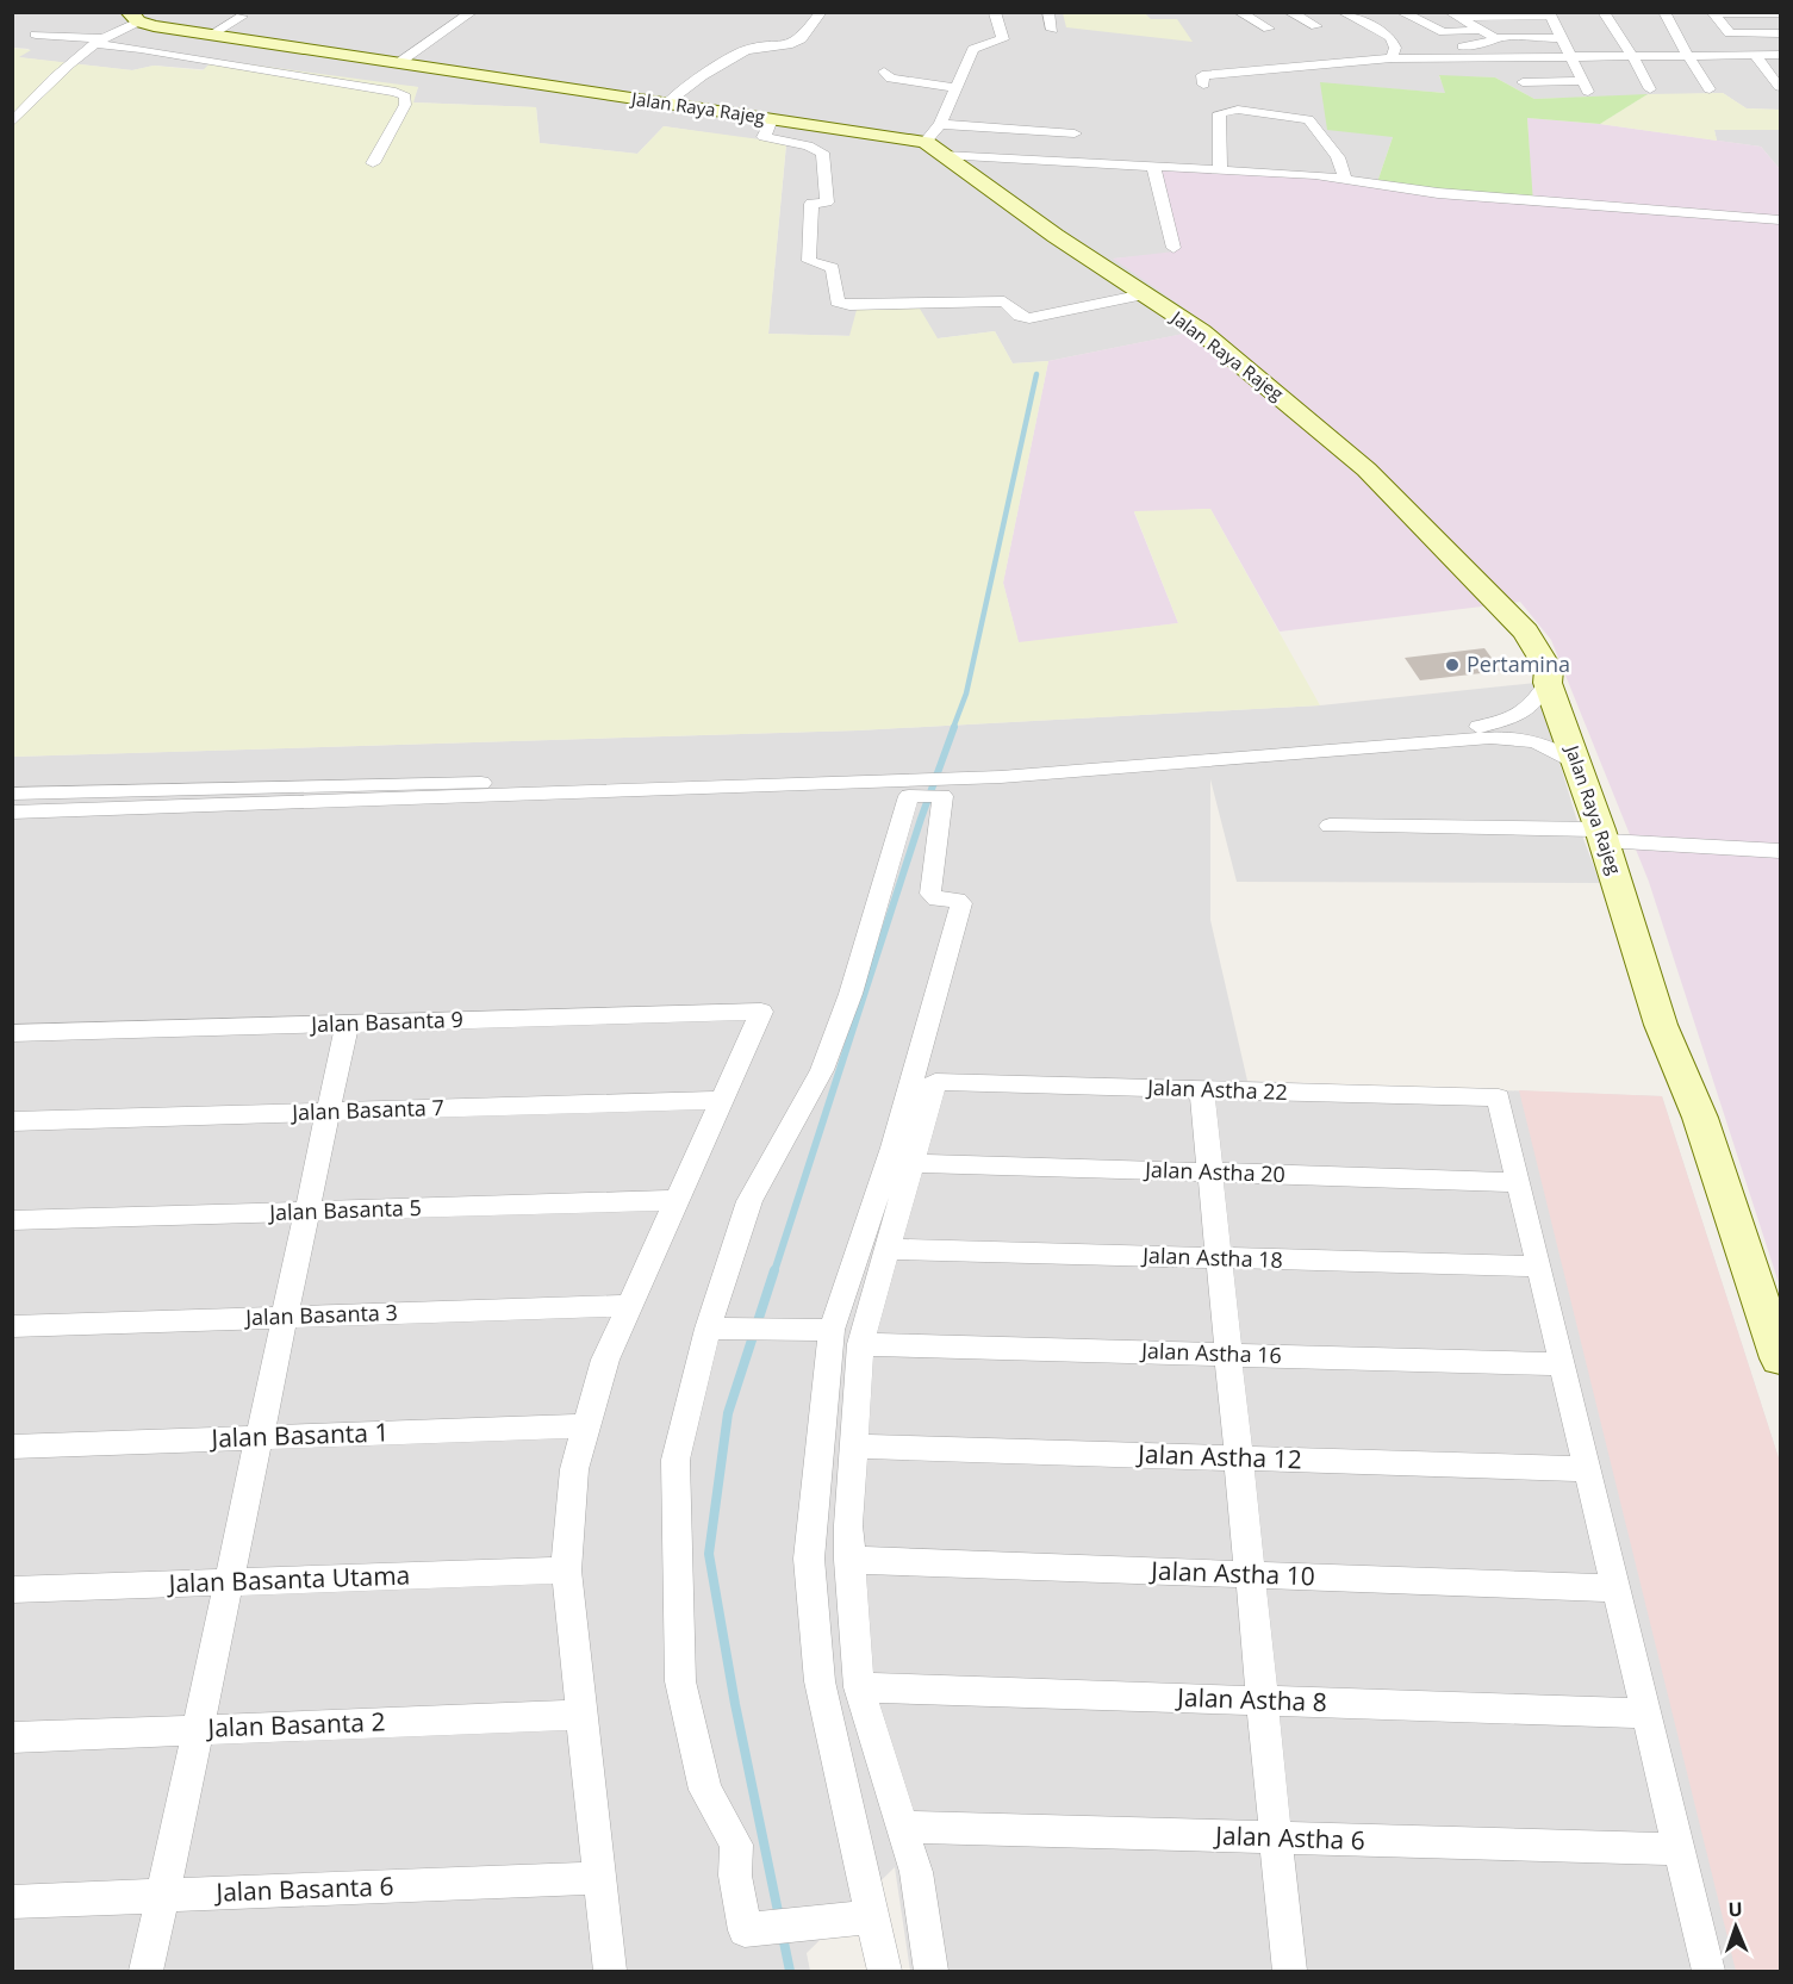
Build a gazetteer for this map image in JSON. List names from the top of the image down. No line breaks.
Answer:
{"streets":{"main road":["Jalan Raya Rajeg"],"street":["Jalan Basanta 9","Jalan Astha 22","Jalan Basanta 7","Jalan Astha 20","Jalan Basanta 5","Jalan Astha 18","Jalan Basanta 3","Jalan Astha 16","Jalan Basanta 1","Jalan Astha 12","Jalan Astha 10","Jalan Basanta Utama","Jalan Astha 8","Jalan Basanta 2","Jalan Astha 6","Jalan Basanta 6"]},"crossings":[["Jalan Basanta 9","Jalan Basanta 7"],["Jalan Astha 22","Jalan Astha 20"]],"places":["Pertamina"],"north":"top"}
